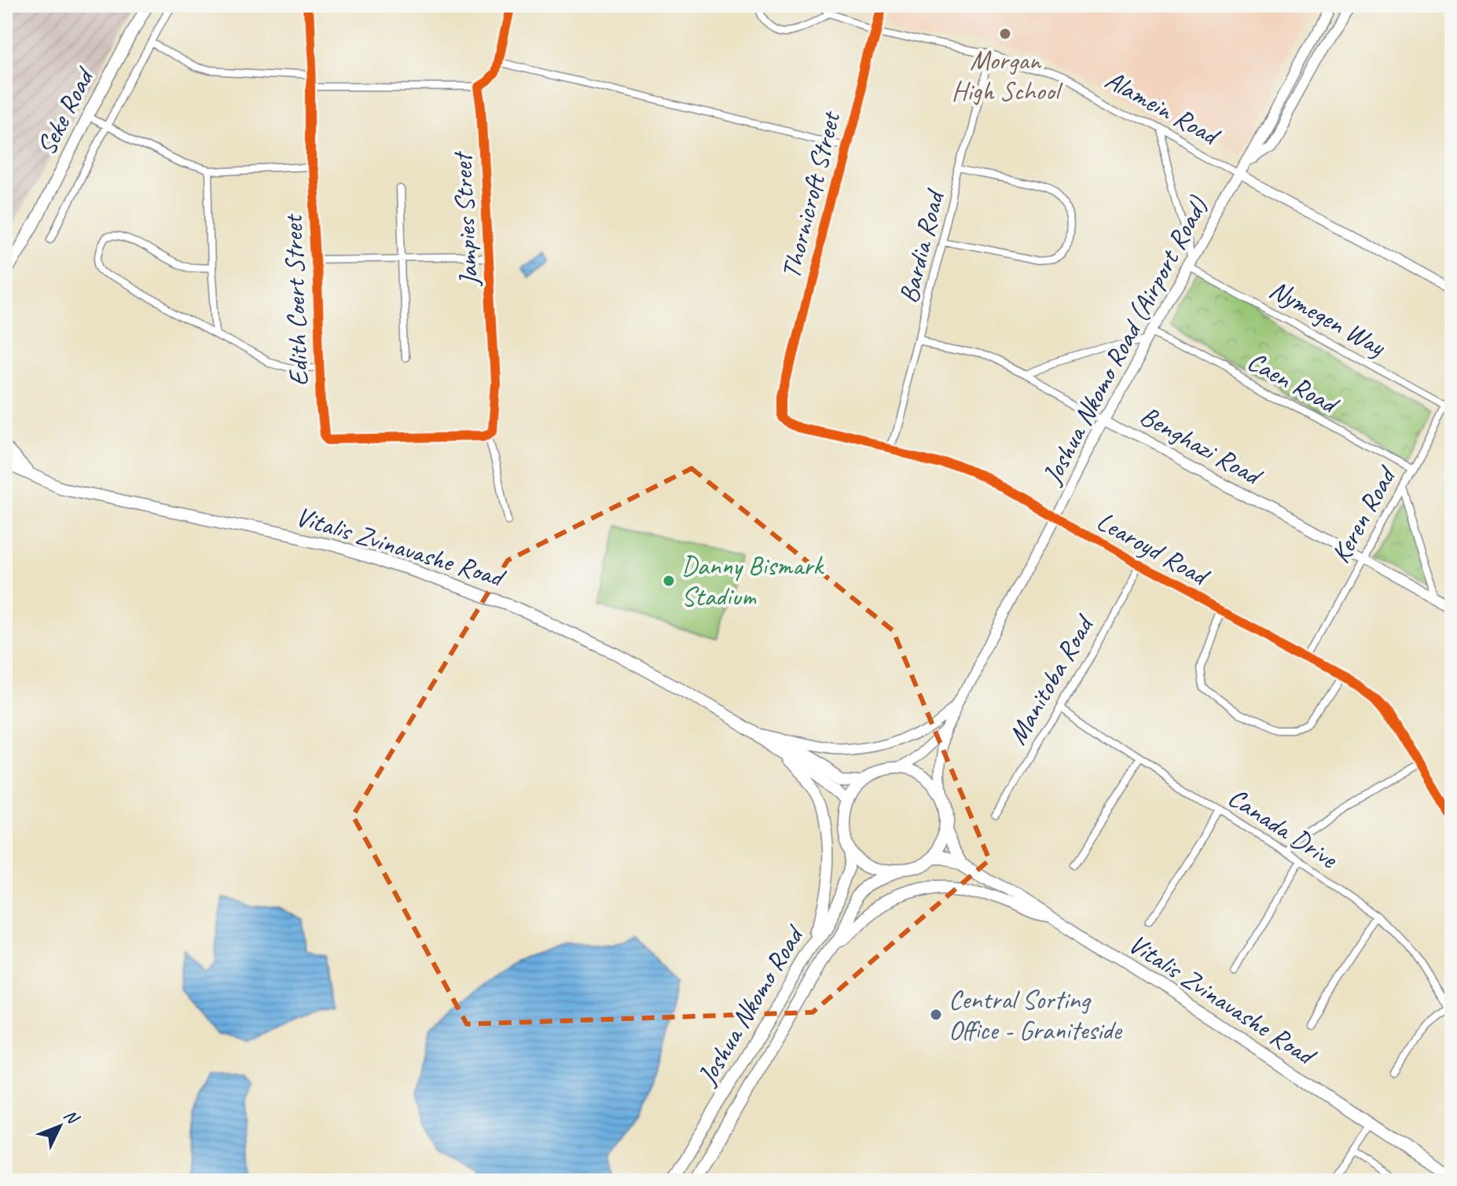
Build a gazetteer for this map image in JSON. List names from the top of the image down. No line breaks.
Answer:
{"streets":{"main road":["Seke Road","Vitalis Zvinavashe Road","Joshua Nkomo Road"],"street":["Alamein Road","Thornicroft Street","Jampies Street","Bardia Road","Edith Coert Street","Nymegen Way","Joshua Nkomo Road (Airport Road)","Caen Road","Benghazi Road","Keren Road","Learoyd Road","Manitoba Road","Canada Drive"]},"crossings":[["Alamein Road","Thornicroft Street"],["Alamein Road","Bardia Road"],["Alamein Road","Joshua Nkomo Road (Airport Road)"],["Thornicroft Street","Learoyd Road"],["Jampies Street","Edith Coert Street"],["Bardia Road","Benghazi Road"],["Bardia Road","Learoyd Road"],["Nymegen Way","Joshua Nkomo Road (Airport Road)"],["Nymegen Way","Keren Road"],["Joshua Nkomo Road (Airport Road)","Caen Road"],["Joshua Nkomo Road (Airport Road)","Benghazi Road"],["Joshua Nkomo Road (Airport Road)","Learoyd Road"],["Caen Road","Keren Road"],["Benghazi Road","Keren Road"],["Keren Road","Learoyd Road"],["Vitalis Zvinavashe Road","Joshua Nkomo Road"],["Learoyd Road","Manitoba Road"],["Manitoba Road","Canada Drive"]],"places":["Morgan High School","Danny Bismark Stadium","Central Sorting Office - Graniteside"],"north":"top right"}
